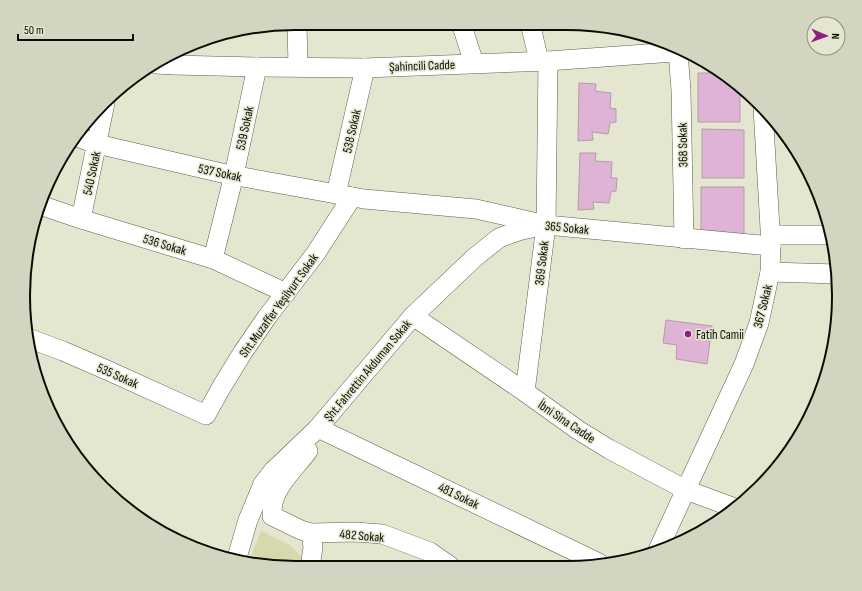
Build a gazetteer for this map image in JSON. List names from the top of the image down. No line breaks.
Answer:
{"streets":{"street":["Şahincili Cadde","539 Sokak","538 Sokak","368 Sokak","537 Sokak","540 Sokak","365 Sokak","536 Sokak","369 Sokak","Sht.Muzaffer Yeşilyurt Sokak","367 Sokak","Şht.Fahrettin Akduman Sokak","535 Sokak","İbni Sina Cadde","481 Sokak","482 Sokak"]},"crossings":[["Şahincili Cadde","539 Sokak"],["Şahincili Cadde","538 Sokak"],["Şahincili Cadde","369 Sokak"],["539 Sokak","537 Sokak"],["539 Sokak","536 Sokak"],["538 Sokak","537 Sokak"],["538 Sokak","365 Sokak"],["538 Sokak","Sht.Muzaffer Yeşilyurt Sokak"],["368 Sokak","365 Sokak"],["537 Sokak","540 Sokak"],["537 Sokak","365 Sokak"],["537 Sokak","Sht.Muzaffer Yeşilyurt Sokak"],["540 Sokak","536 Sokak"],["365 Sokak","369 Sokak"],["365 Sokak","Sht.Muzaffer Yeşilyurt Sokak"],["365 Sokak","367 Sokak"],["365 Sokak","Şht.Fahrettin Akduman Sokak"],["536 Sokak","Sht.Muzaffer Yeşilyurt Sokak"],["369 Sokak","Şht.Fahrettin Akduman Sokak"],["369 Sokak","İbni Sina Cadde"],["Sht.Muzaffer Yeşilyurt Sokak","535 Sokak"],["367 Sokak","İbni Sina Cadde"],["Şht.Fahrettin Akduman Sokak","İbni Sina Cadde"],["Şht.Fahrettin Akduman Sokak","481 Sokak"],["Şht.Fahrettin Akduman Sokak","482 Sokak"],["481 Sokak","482 Sokak"]],"places":["Fatih Camii"],"scale_bar":"50 m","north":"right"}
